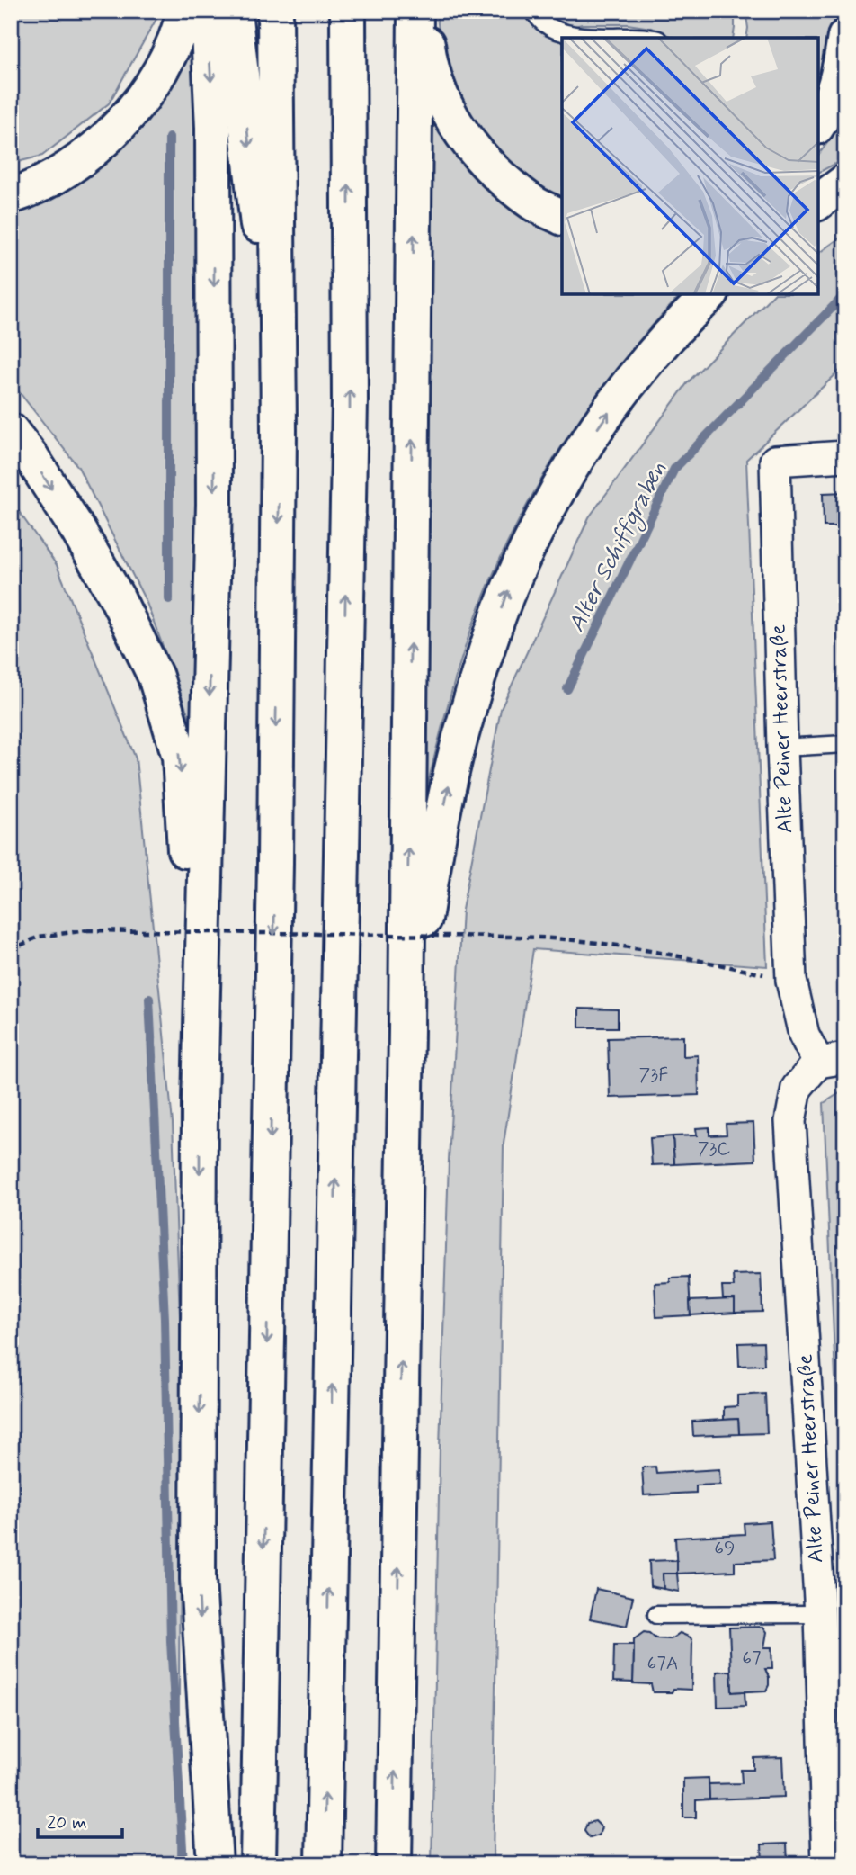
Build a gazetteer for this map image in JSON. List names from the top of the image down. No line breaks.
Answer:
{"streets":{"street":["Alte Peiner Heerstraße"]},"water":["Alter Schiffgraben"],"house_numbers":["73F","73C","69","67","67A"],"scale_bar":"20 m"}
